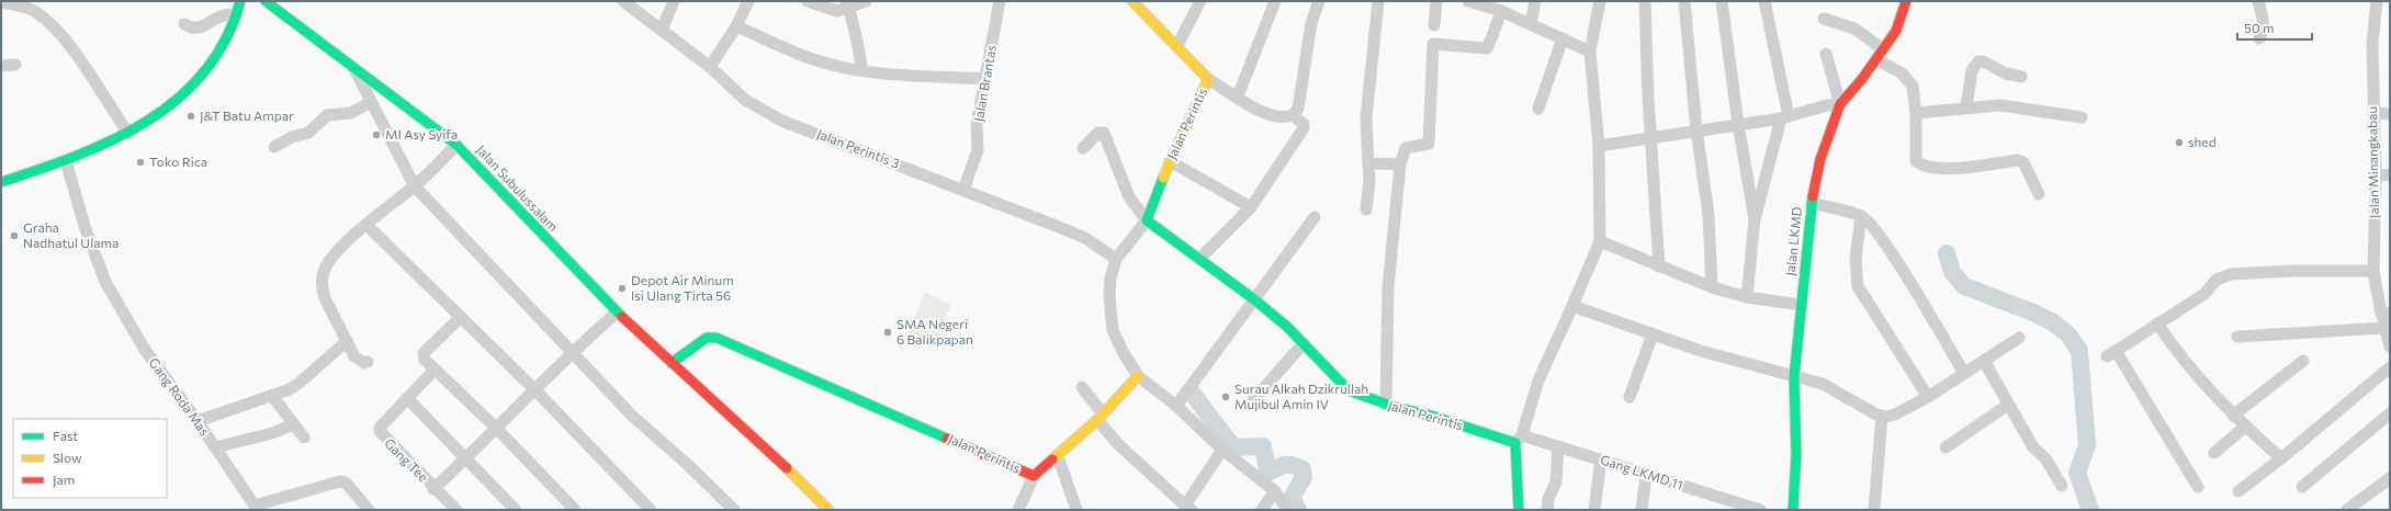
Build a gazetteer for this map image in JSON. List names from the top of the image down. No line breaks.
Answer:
{"streets":{"main road":["Jalan Perintis","Jalan Subulussalam","Jalan LKMD"],"street":["Jalan Brantas","Jalan Perintis 3","Jalan Minangkabau","Gang Roda Mas","Gang Tee","Gang LKMD 11"]},"crossings":[["Jalan Brantas","Jalan Perintis 3"],["Jalan Perintis","Jalan Perintis 3"],["Jalan Perintis","Jalan Subulussalam"],["Jalan Perintis","Gang LKMD 11"]],"places":["J&T Batu Ampar","MI Asy Syifa","shed","Toko Rica","Graha Nadhatul Ulama","Depot Air Minum Isi Ulang Tirta 56","SMA Negeri 6 Balikpapan","Surau Alkah Dzikrullah Mujibul Amin IV"],"legend":["Fast","Slow","Jam"],"scale_bar":"50 m"}
